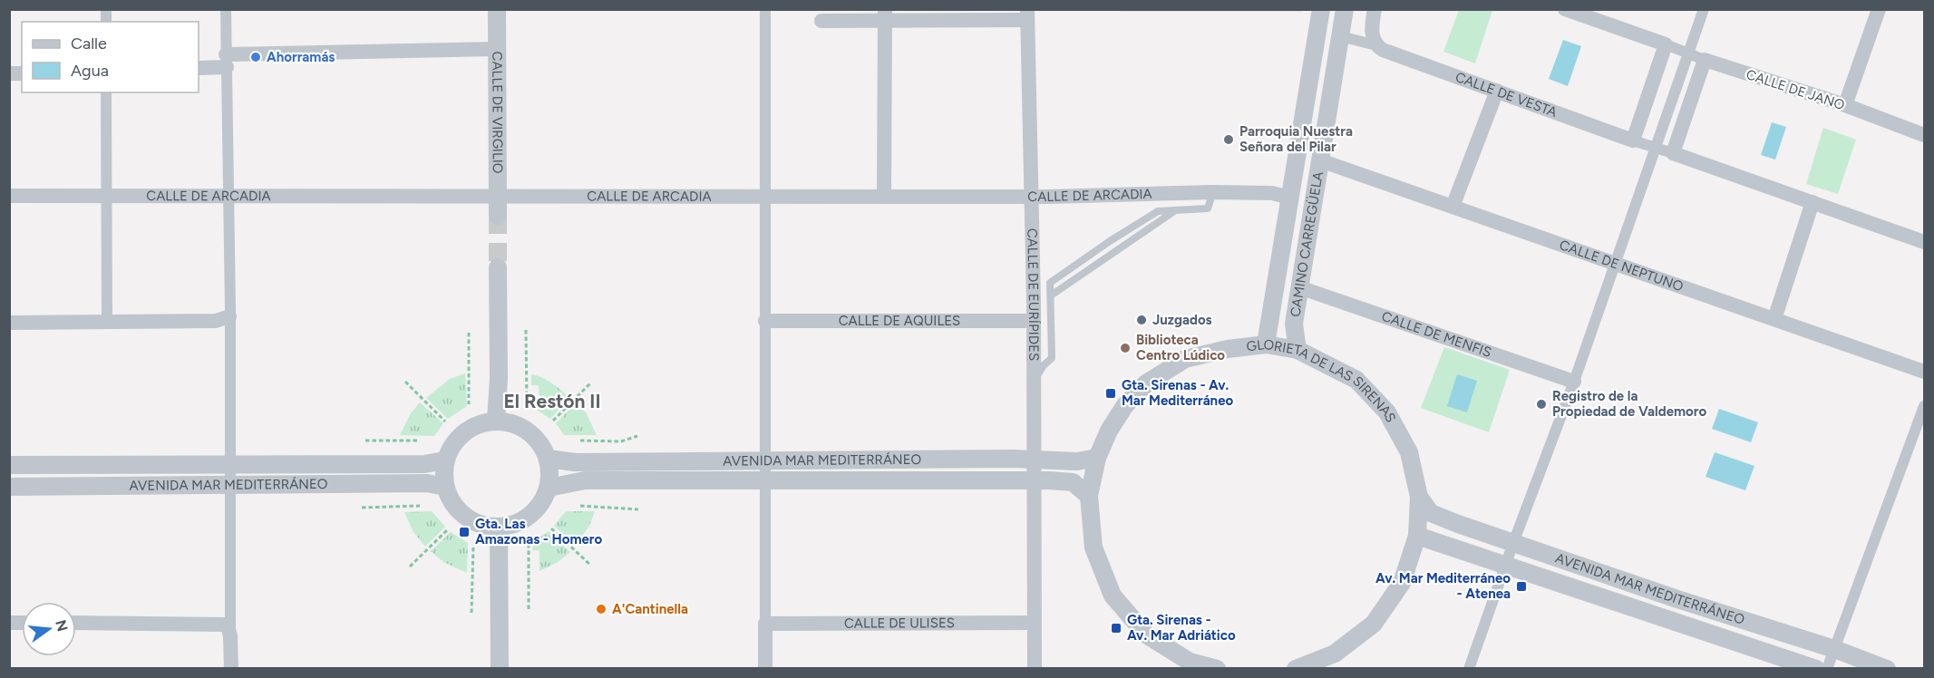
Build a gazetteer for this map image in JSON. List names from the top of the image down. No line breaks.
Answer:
{"streets":{"street":["CALLE DE JANO","CALLE DE VESTA","CALLE DE VIRGILIO","CALLE DE ARCADIA","CAMINO CARREGÜELA","CALLE DE NEPTUNO","CALLE DE EURÍPIDES","CALLE DE AQUILES","CALLE DE MENFIS","GLORIETA DE LAS SIRENAS","AVENIDA MAR MEDITERRÁNEO","CALLE DE ULISES"]},"crossings":[["CALLE DE VIRGILIO","CALLE DE ARCADIA"],["CALLE DE ARCADIA","CALLE DE EURÍPIDES"],["CAMINO CARREGÜELA","CALLE DE NEPTUNO"],["CAMINO CARREGÜELA","CALLE DE MENFIS"],["CAMINO CARREGÜELA","GLORIETA DE LAS SIRENAS"],["CALLE DE EURÍPIDES","CALLE DE AQUILES"],["CALLE DE EURÍPIDES","AVENIDA MAR MEDITERRÁNEO"],["CALLE DE EURÍPIDES","CALLE DE ULISES"],["GLORIETA DE LAS SIRENAS","AVENIDA MAR MEDITERRÁNEO"]],"districts":["El Restón II"],"places":{"other":["Ahorramás","Parroquia Nuestra Señora del Pilar","Juzgados","Biblioteca Centro Lúdico","Registro de la Propiedad de Valdemoro","A'Cantinella"],"transit":["Gta. Sirenas - Av. Mar Mediterráneo","Gta. Las Amazonas - Homero","Av. Mar Mediterráneo - Atenea","Gta. Sirenas - Av. Mar Adriático"]},"legend":["Calle","Agua"],"north":"right"}
